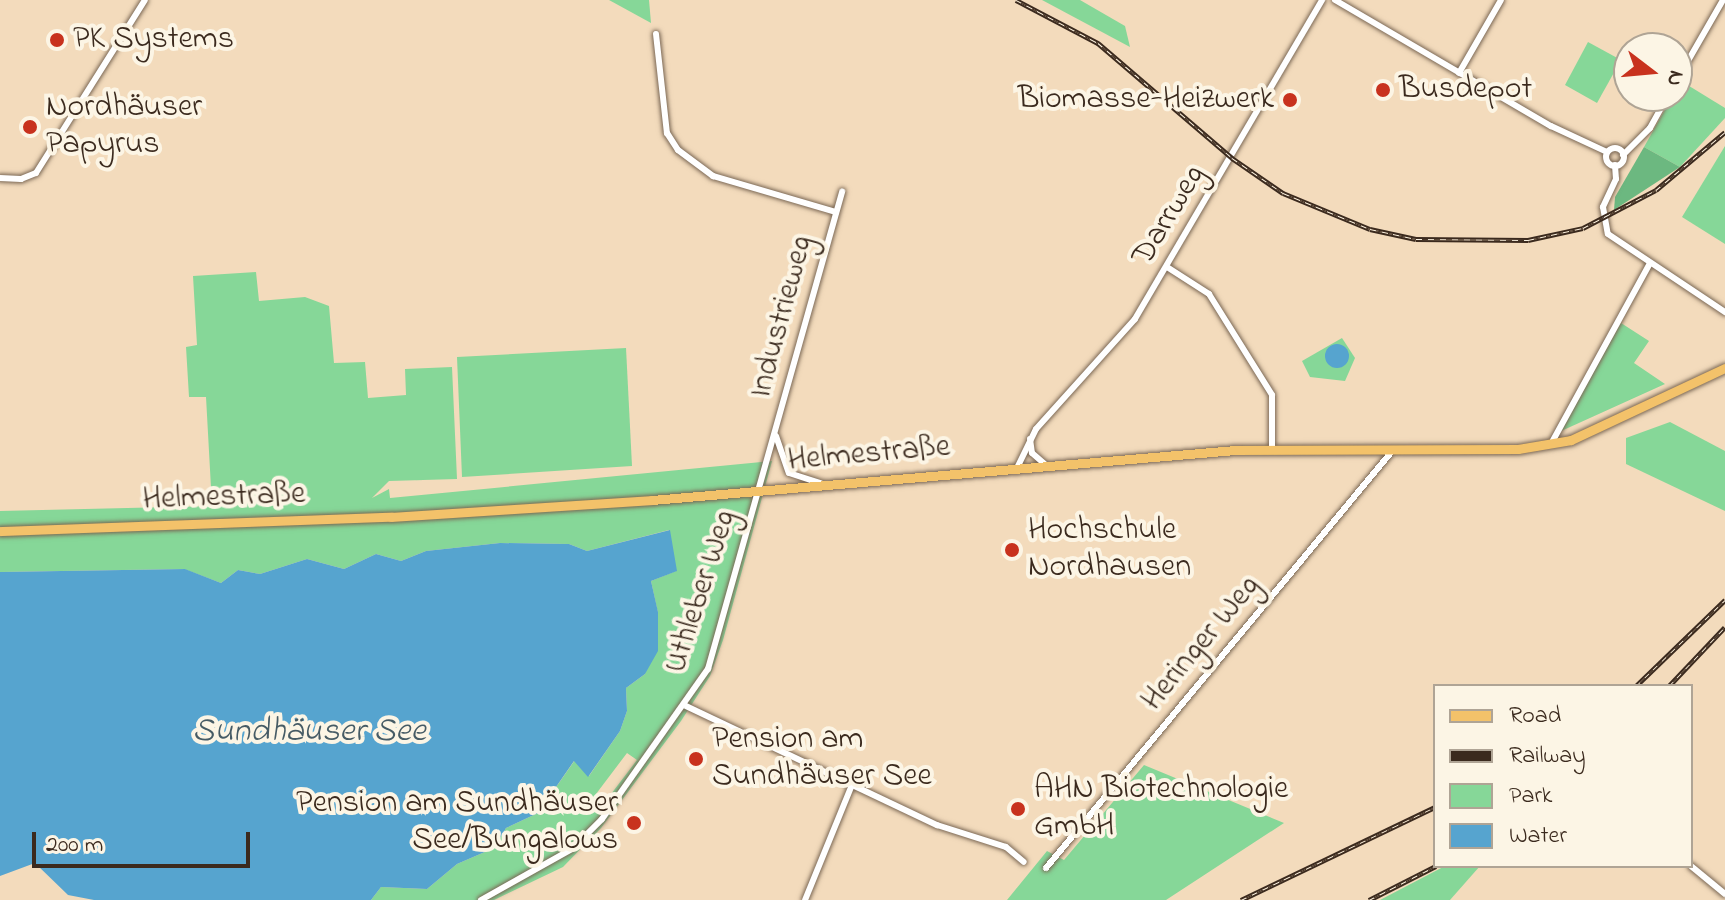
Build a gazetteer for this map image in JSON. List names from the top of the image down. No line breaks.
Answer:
{"streets":{"main road":["Helmestraße"],"street":["Darrweg","Industrieweg","Uthleber Weg","Heringer Weg"]},"crossings":[["Darrweg","Helmestraße"],["Industrieweg","Helmestraße"],["Industrieweg","Uthleber Weg"],["Helmestraße","Uthleber Weg"],["Helmestraße","Heringer Weg"]],"water":["Sundhäuser See"],"places":["PK Systems","Busdepot","Biomasse-Heizwerk","Nordhäuser Papyrus","Hochschule Nordhausen","Pension am Sundhäuser See","AHN Biotechnologie GmbH","Pension am Sundhäuser See/Bungalows"],"legend":["Road","Railway","Park","Water"],"scale_bar":"200 m","north":"right"}
